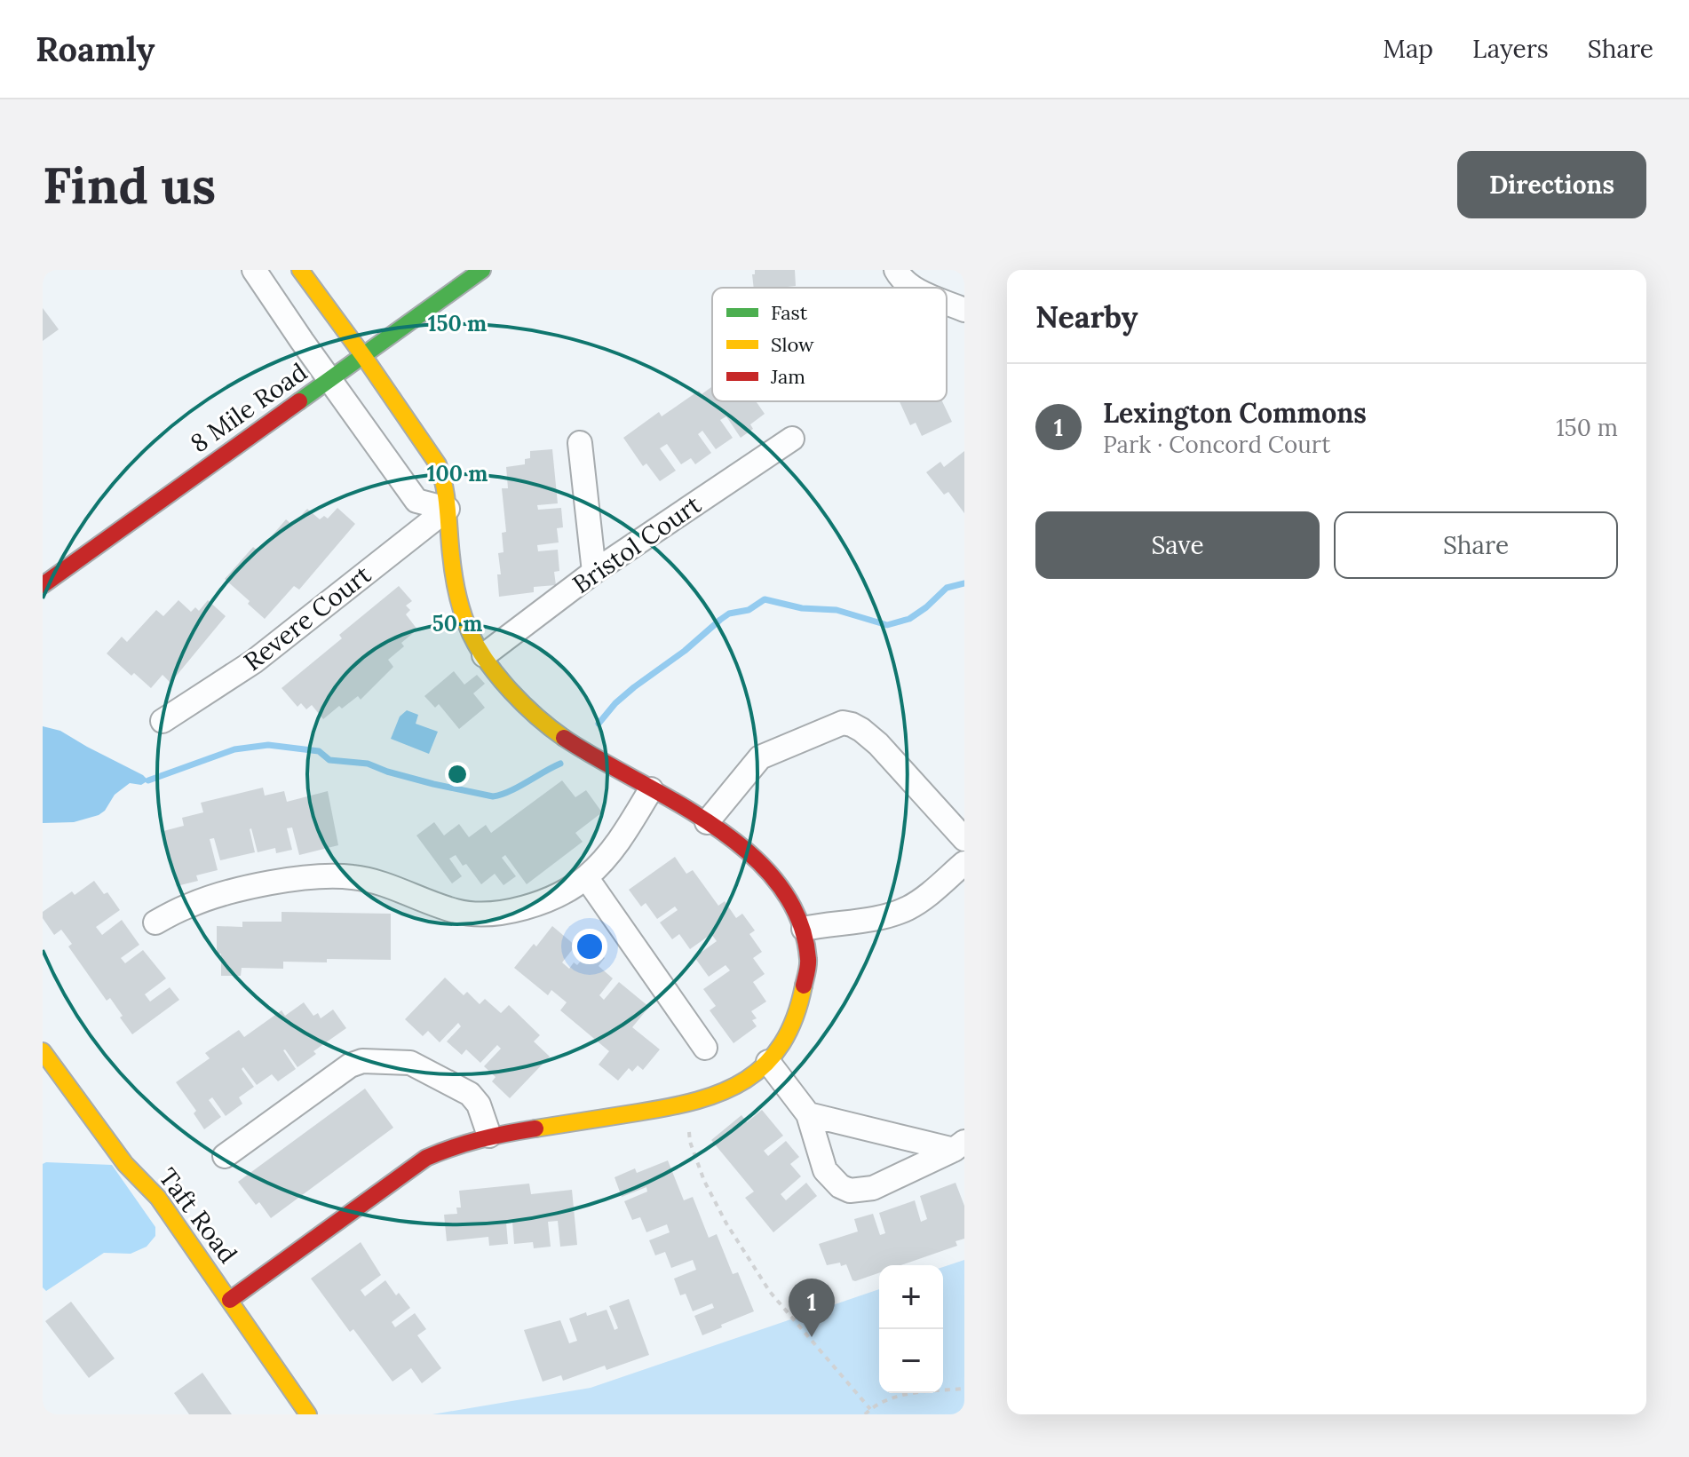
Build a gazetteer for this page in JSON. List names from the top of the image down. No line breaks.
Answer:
{"streets":{"street":["8 Mile Road","Bristol Court","Revere Court","Taft Road"]},"legend":["Fast","Slow","Jam"],"page":{"header":"Roamly","nav":["Map","Layers","Share"],"buttons":["Directions",["Save","Share"]],"title":"Find us","heading":"Nearby","list":[{"mark":"1","name":"Lexington Commons","note":"Park · Concord Court","value":"150 m"}],"map_buttons":["+","−"],"pins":"1"},"rings":["150 m","100 m","50 m"]}
